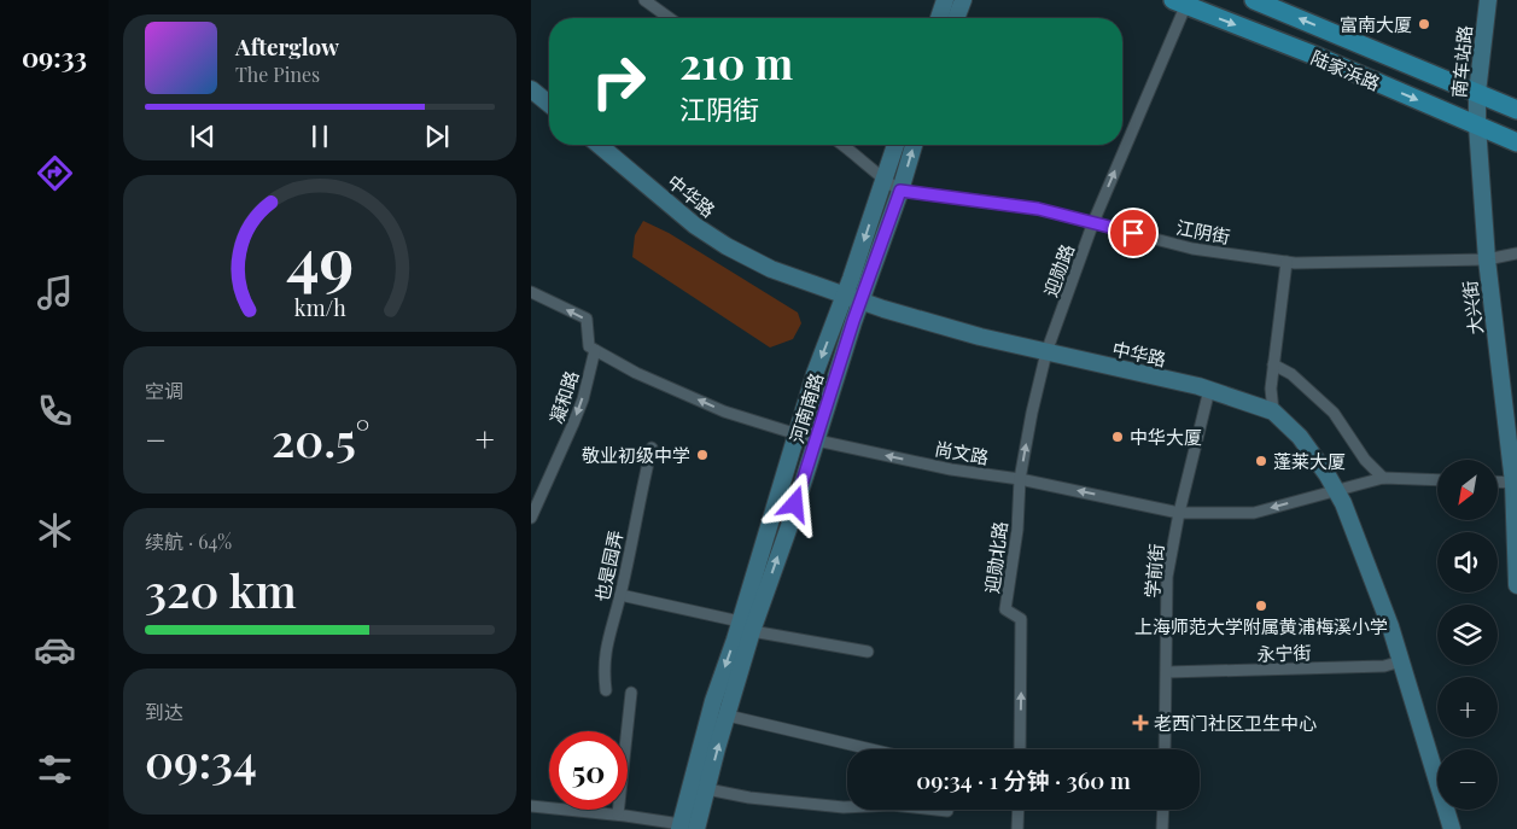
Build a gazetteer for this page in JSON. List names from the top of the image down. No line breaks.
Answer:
{"streets":{"main road":["陆家浜路"],"street":["南车站路","中华路","江阴街","迎勋路","大兴街","凝和路","河南南路","尚文路","迎勋北路","也是园弄","学前街","永宁街"]},"crossings":[["南车站路","陆家浜路"],["南车站路","大兴街"],["陆家浜路","迎勋路"],["陆家浜路","大兴街"],["中华路","迎勋路"],["中华路","河南南路"],["中华路","尚文路"],["中华路","迎勋北路"],["中华路","学前街"],["中华路","永宁街"],["江阴街","迎勋路"],["江阴街","大兴街"],["江阴街","河南南路"],["迎勋路","迎勋北路"],["凝和路","尚文路"],["河南南路","尚文路"],["尚文路","迎勋北路"],["尚文路","学前街"],["学前街","永宁街"]],"one_way":["迎勋路","凝和路","尚文路","迎勋北路"],"places":{"other":["富南大厦","中华大厦","敬业初级中学","蓬莱大厦","上海师范大学附属黄浦梅溪小学"],"health":["老西门社区卫生中心"]},"north":"bottom left","page":{"tabs":"09:33","turn":["210 m","江阴街"],"song":["Afterglow","The Pines"],"tile":["空调",["续航 · 64%","320 km"],["到达","09:34"]],"heat":["−","20.5°","+"],"map_buttons":["+","−"],"limit":"50","trip":"09:34 · 1 分钟 · 360 m","gauge":["49","km/h"]}}
